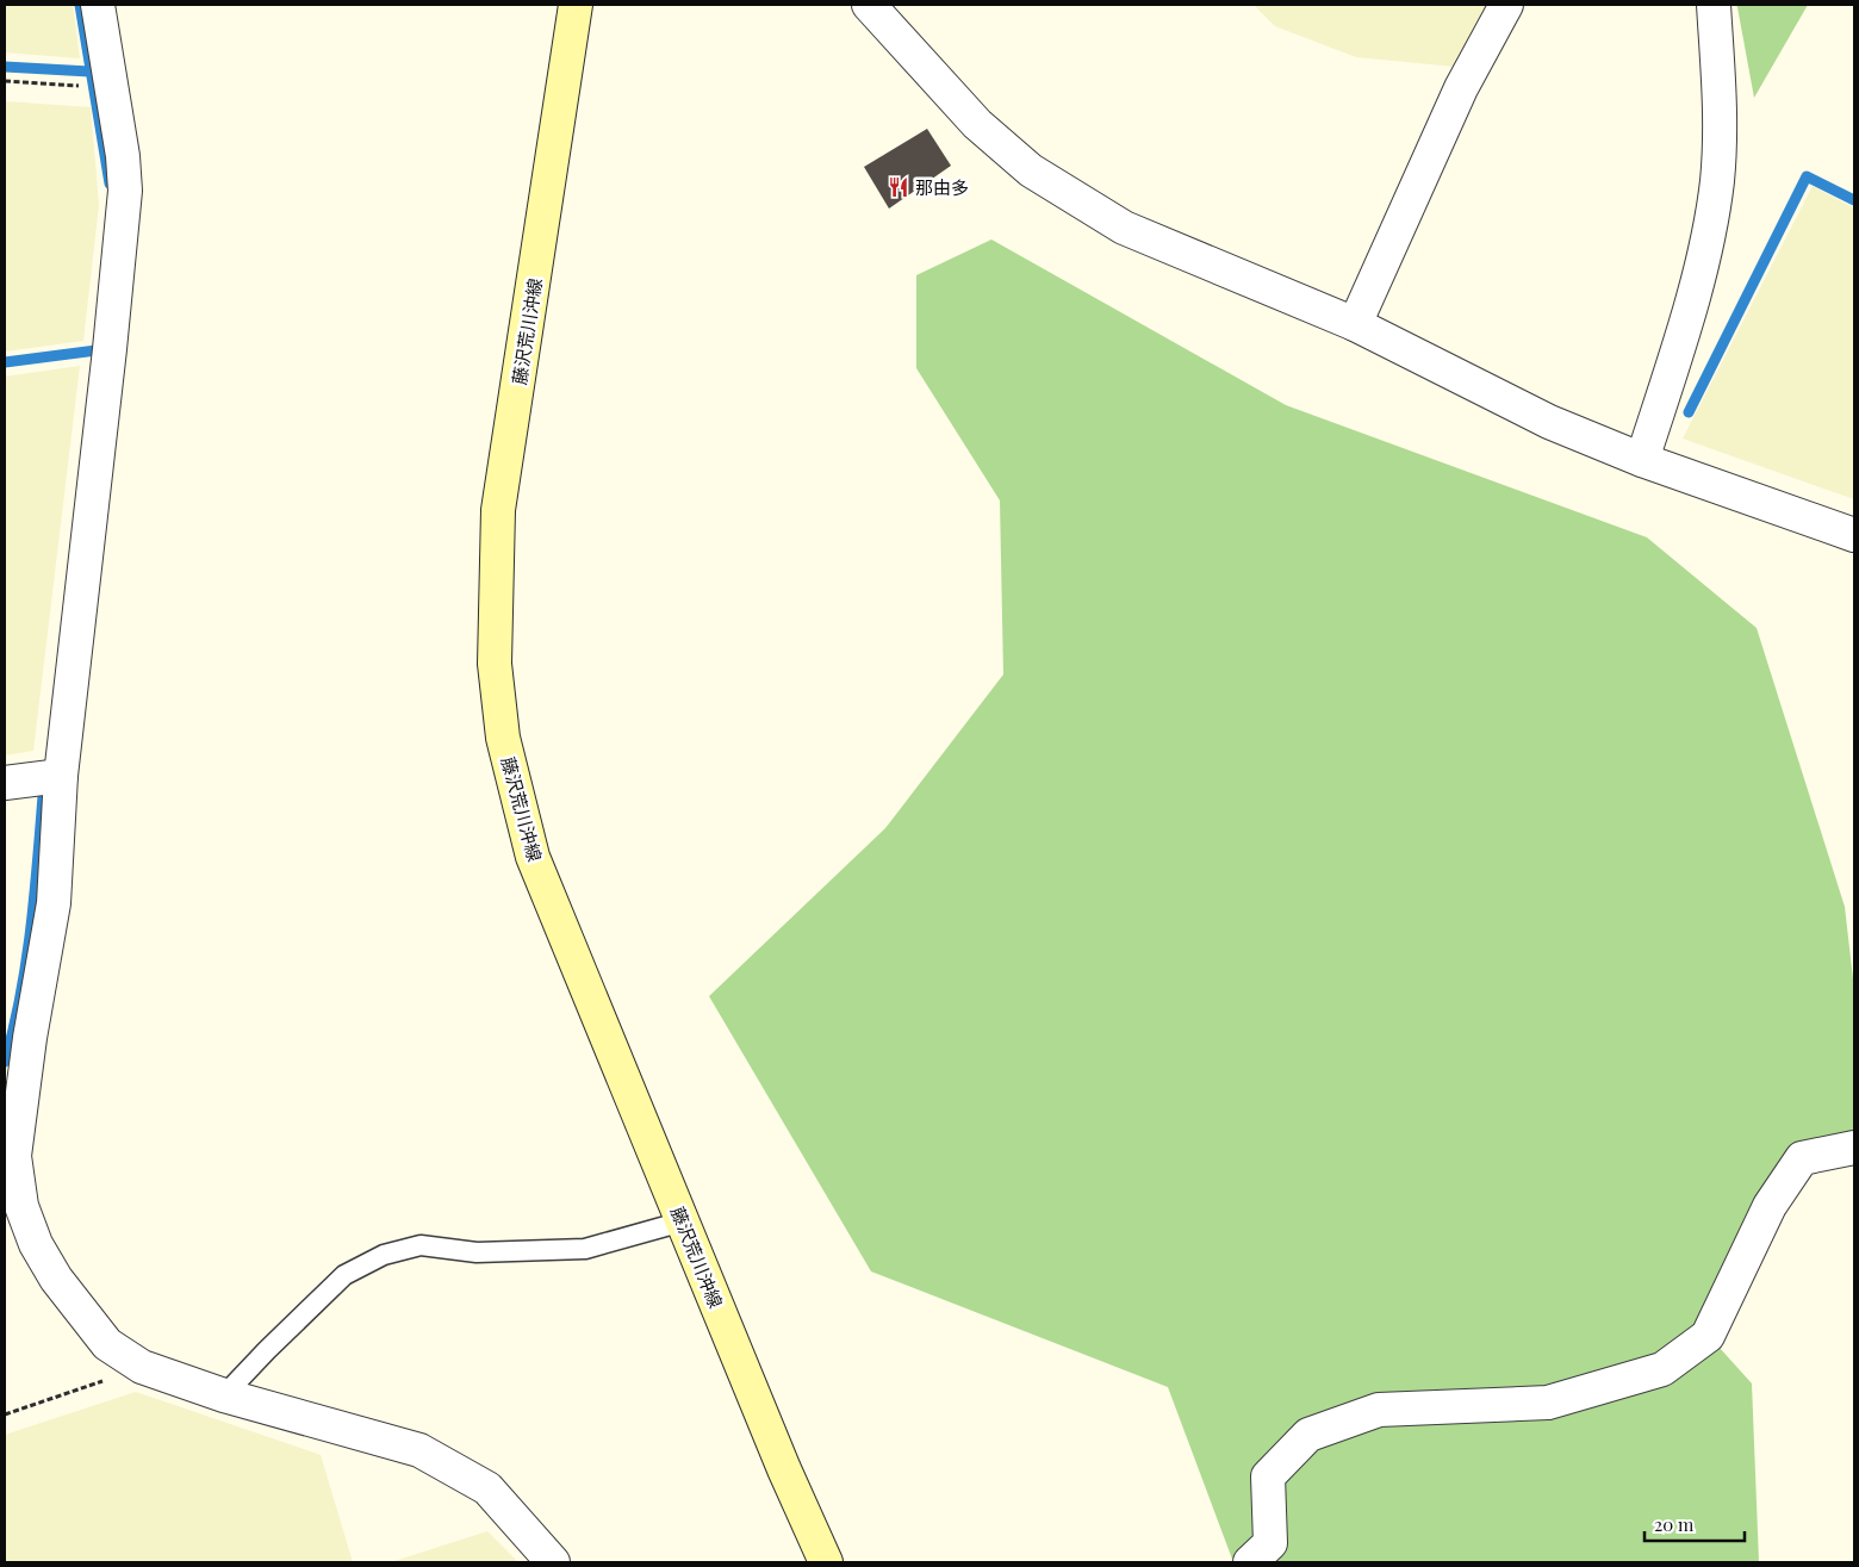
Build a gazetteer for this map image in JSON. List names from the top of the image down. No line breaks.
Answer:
{"streets":{"main road":["藤沢荒川沖線"]},"places":{"restaurant":["那由多"]},"scale_bar":"20 m"}
